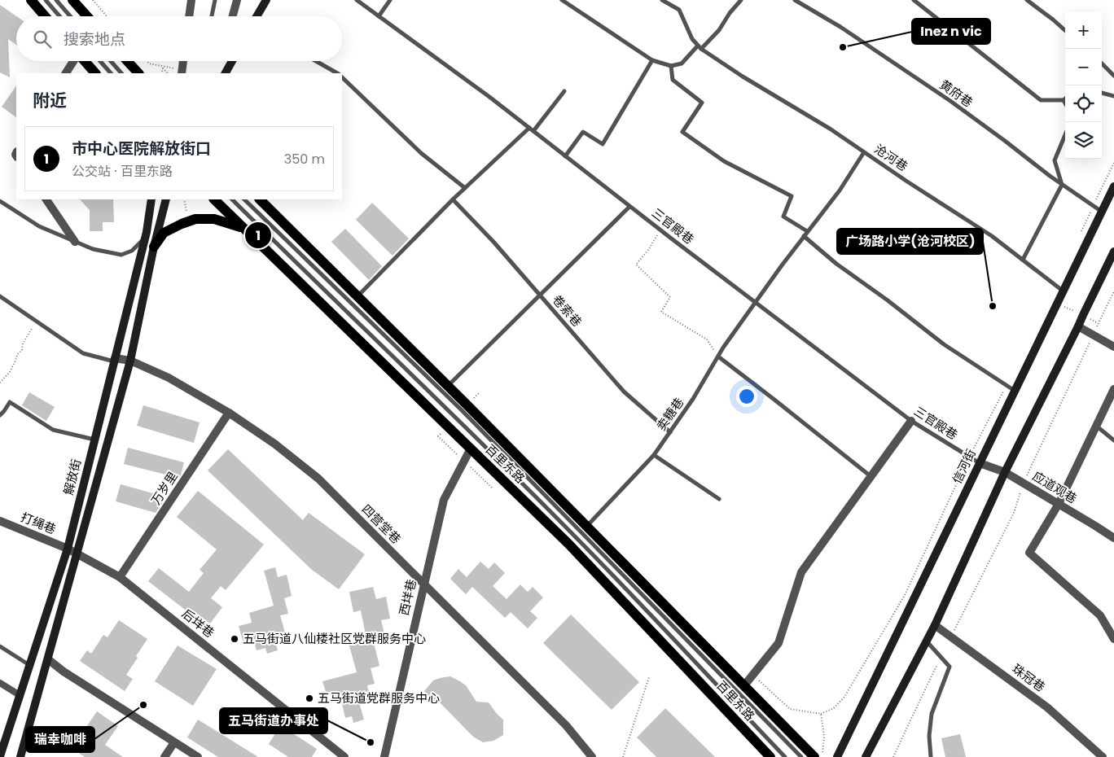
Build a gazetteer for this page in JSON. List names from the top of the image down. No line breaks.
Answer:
{"streets":{"main road":["百里东路","信河街","解放街"],"street":["应道观巷","万岁里","打绳巷","四营堂巷","西垟巷","后垟巷","珠冠巷"],"lane":["黄府巷","沧河巷","三官殿巷","卷索巷","卖糖巷"]},"crossings":[["黄府巷","信河街"],["沧河巷","卖糖巷"],["沧河巷","信河街"],["三官殿巷","卖糖巷"],["三官殿巷","信河街"],["三官殿巷","应道观巷"],["卷索巷","卖糖巷"],["卖糖巷","百里东路"],["百里东路","西垟巷"],["信河街","应道观巷"],["解放街","打绳巷"],["解放街","四营堂巷"],["解放街","后垟巷"],["万岁里","四营堂巷"],["万岁里","后垟巷"],["打绳巷","后垟巷"],["四营堂巷","西垟巷"]],"places":["Inez n vic","广场路小学(沧河校区)","五马街道八仙楼社区党群服务中心","五马街道党群服务中心","瑞幸咖啡","五马街道办事处"],"page":{"map_buttons":["+","−"],"search":"搜索地点","heading":"附近","list":[{"mark":"1","name":"市中心医院解放街口","note":"公交站 · 百里东路","value":"350 m"}],"pins":"1"}}
